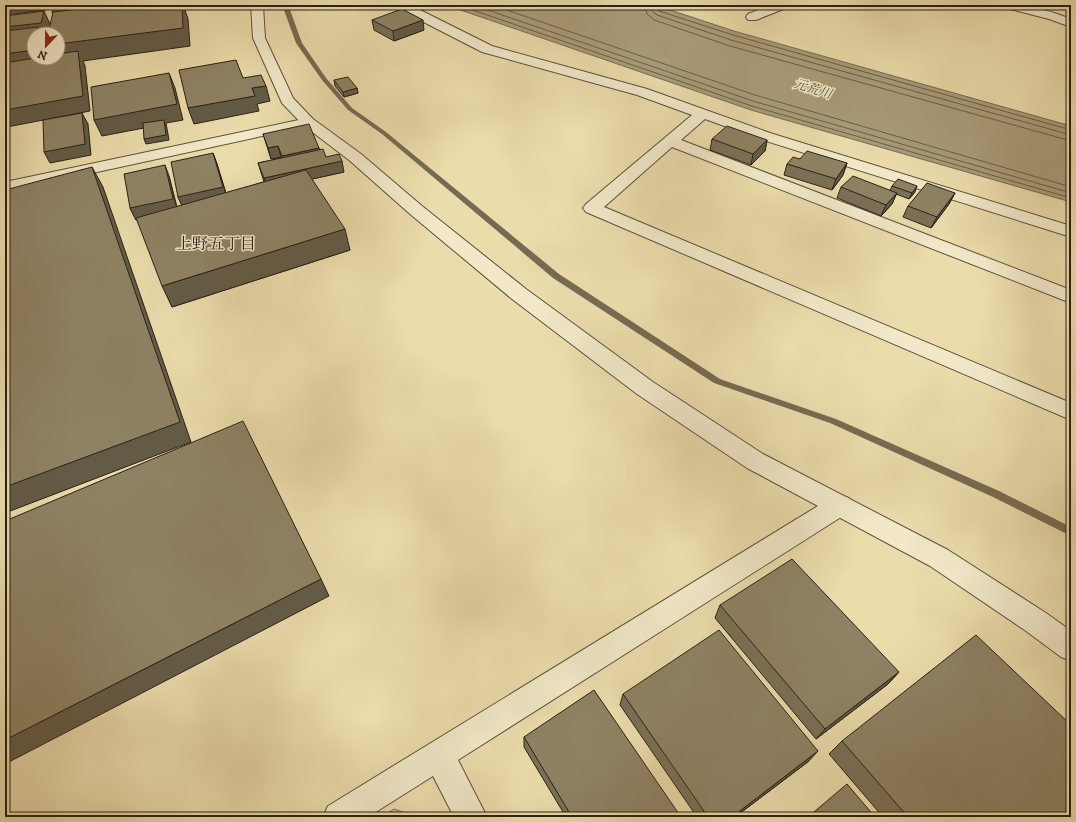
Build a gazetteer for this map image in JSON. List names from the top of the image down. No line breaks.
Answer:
{"districts":["上野五丁目"],"water":["元荒川"],"north":"bottom"}
